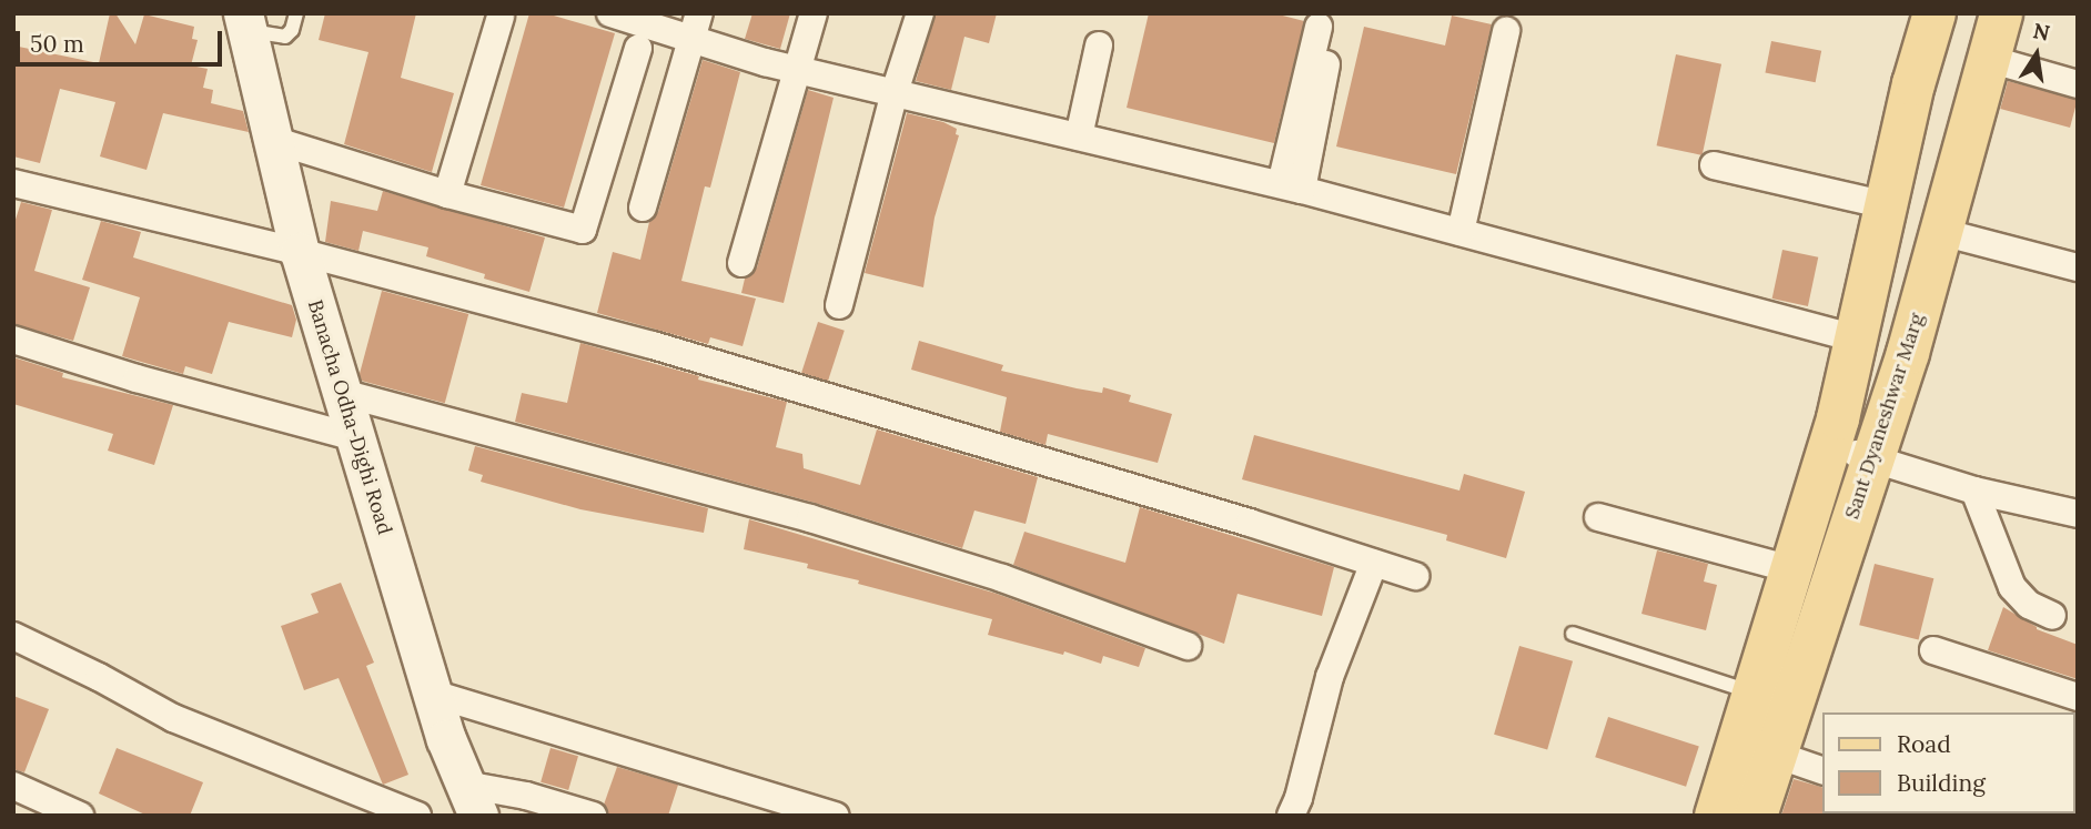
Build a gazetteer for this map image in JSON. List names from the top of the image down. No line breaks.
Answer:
{"streets":{"main road":["Sant Dyaneshwar Marg"],"street":["Banacha Odha-Dighi Road"]},"legend":["Road","Building"],"scale_bar":"50 m","north":"top"}
